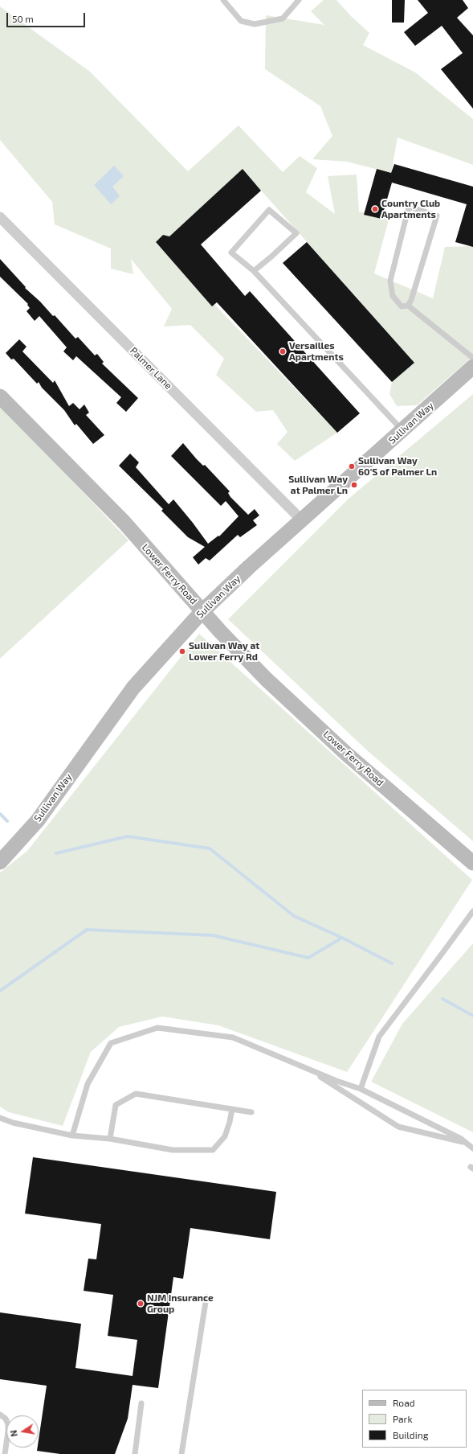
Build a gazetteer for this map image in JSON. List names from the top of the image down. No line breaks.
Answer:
{"streets":{"main road":["Sullivan Way","Lower Ferry Road"],"street":["Palmer Lane"]},"crossings":[["Palmer Lane","Sullivan Way"],["Sullivan Way","Lower Ferry Road"]],"places":["Country Club Apartments","Versailles Apartments","Sullivan Way 60'S of Palmer Ln","Sullivan Way at Palmer Ln","Sullivan Way at Lower Ferry Rd","NJM Insurance Group"],"legend":["Road","Park","Building"],"scale_bar":"50 m","north":"left"}
